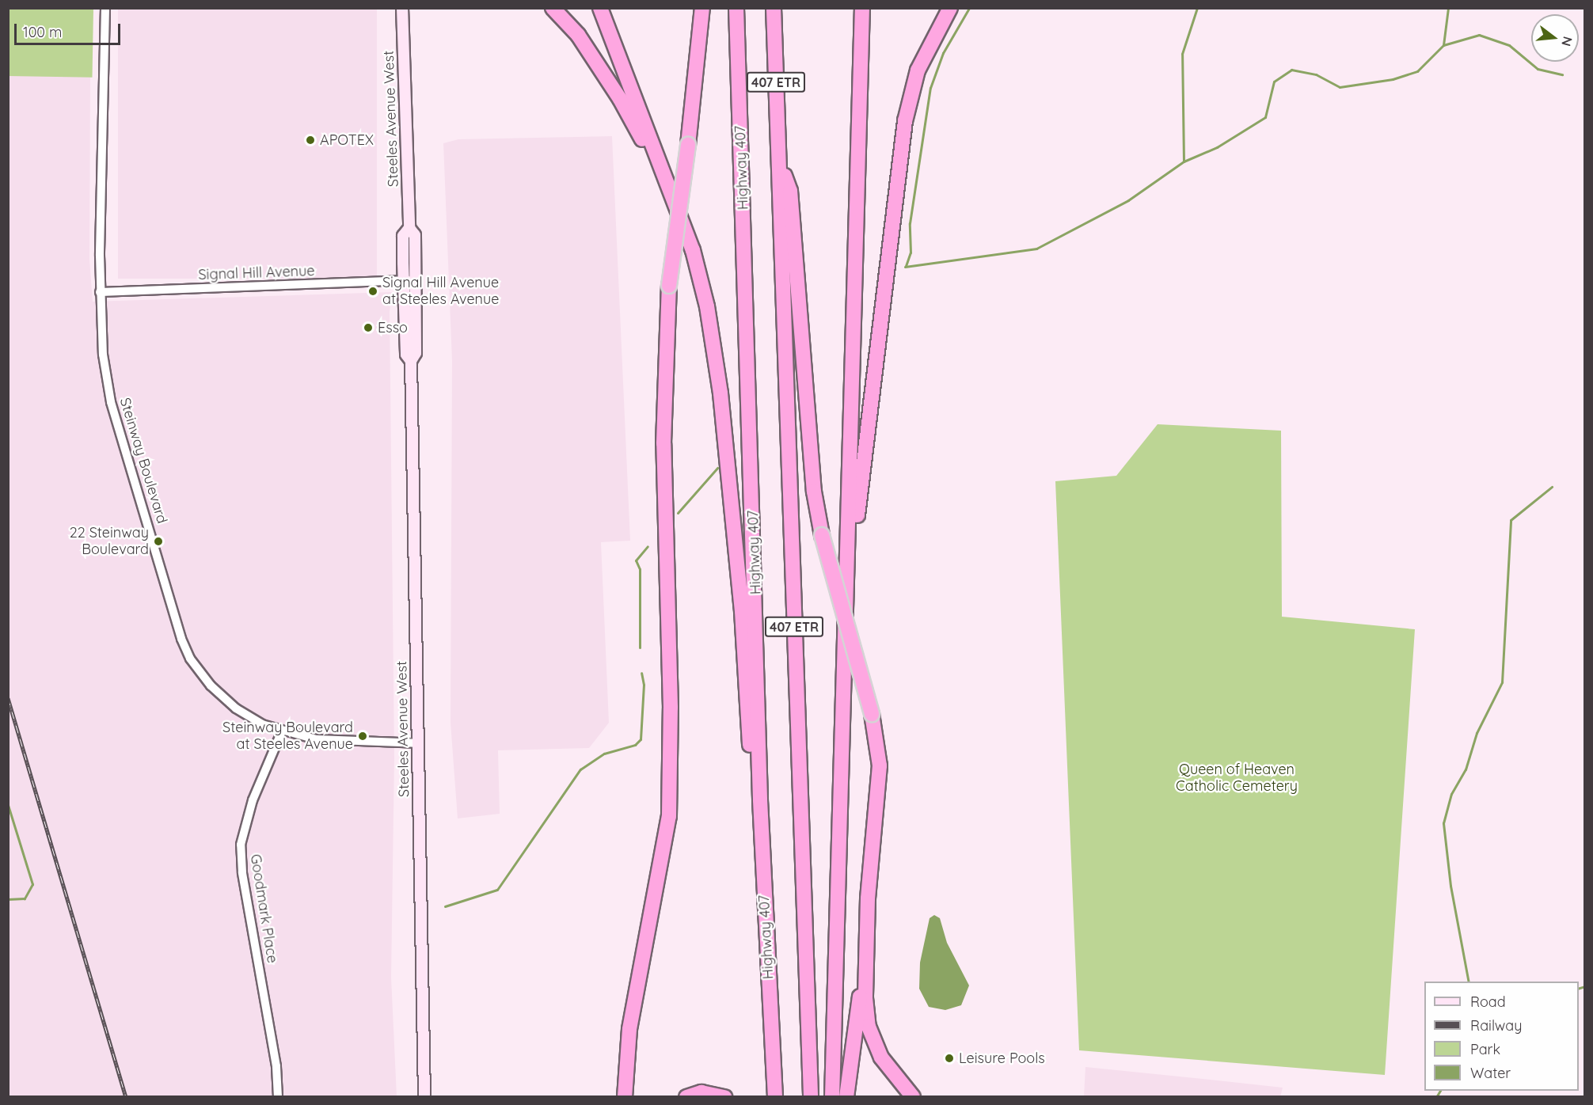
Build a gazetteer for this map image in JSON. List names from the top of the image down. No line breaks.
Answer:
{"streets":{"highway":["407 ETR","Highway 407"],"main road":["Steeles Avenue West"],"street":["Signal Hill Avenue","Steinway Boulevard","Goodmark Place"]},"crossings":[["Steeles Avenue West","Signal Hill Avenue"],["Steeles Avenue West","Steinway Boulevard"],["Signal Hill Avenue","Steinway Boulevard"],["Steinway Boulevard","Goodmark Place"]],"parks":["Queen of Heaven Catholic Cemetery"],"places":["APOTEX","Signal Hill Avenue at Steeles Avenue","Esso","22 Steinway Boulevard","Steinway Boulevard at Steeles Avenue","Leisure Pools"],"legend":["Road","Railway","Park","Water"],"scale_bar":"100 m","north":"right"}
